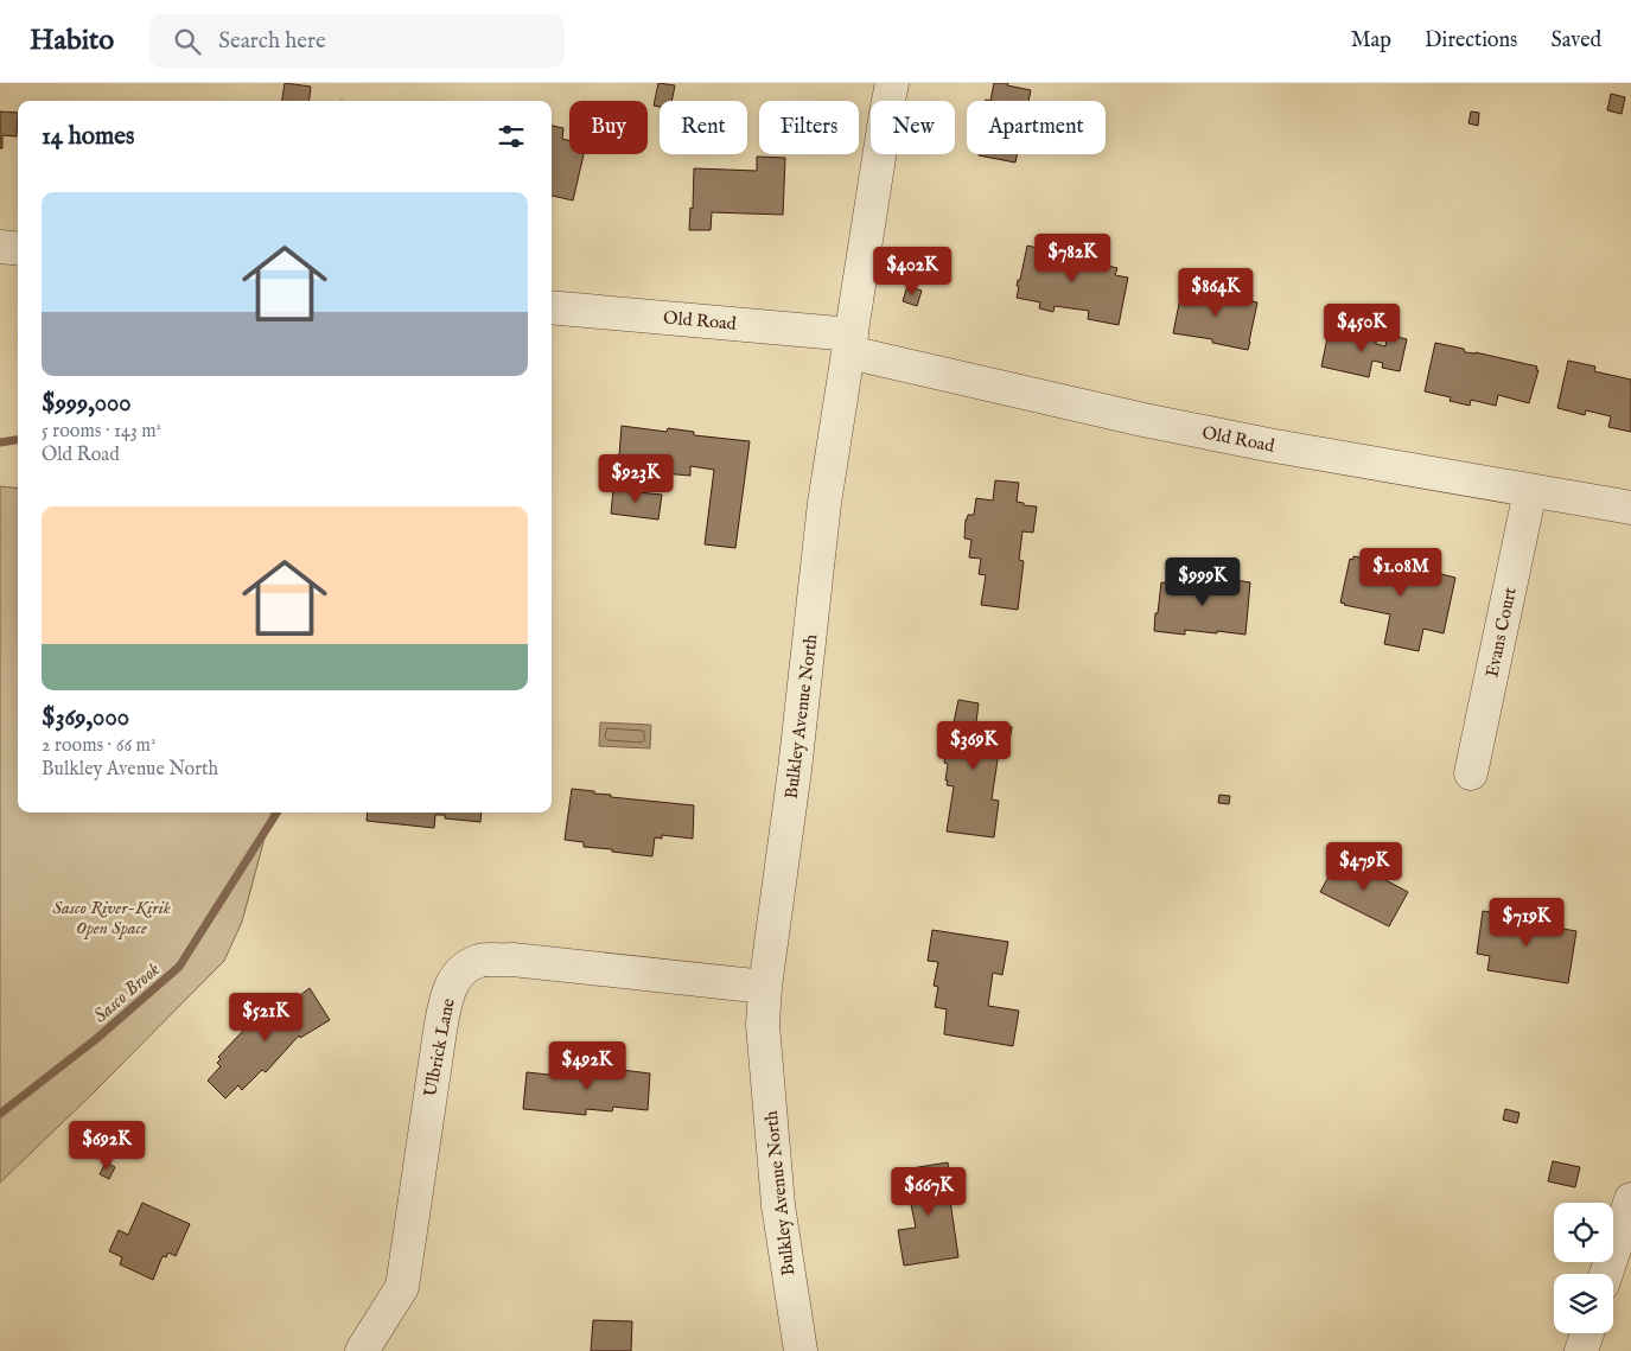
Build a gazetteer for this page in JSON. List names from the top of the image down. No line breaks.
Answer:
{"streets":{"street":["Old Road","Evans Court","Bulkley Avenue North","Ulbrick Lane"]},"crossings":[["Old Road","Evans Court"],["Old Road","Bulkley Avenue North"],["Bulkley Avenue North","Ulbrick Lane"]],"water":["Sasco Brook"],"parks":["Sasco River-Kirik Open Space"],"page":{"header":"Habito","search":"Search here","nav":["Map","Directions","Saved"],"chip":["Buy","Rent","Filters","New","Apartment"],"heading":"14 homes","list":[{"name":"$999,000","note":"5 rooms · 143 m² · Old Road"},{"name":"$369,000","note":"2 rooms · 66 m² · Bulkley Avenue North"}],"price":["$782K","$402K","$864K","$450K","$923K","$1.08M","$999K","$369K","$479K","$719K","$521K","$492K","$692K","$667K"]}}
